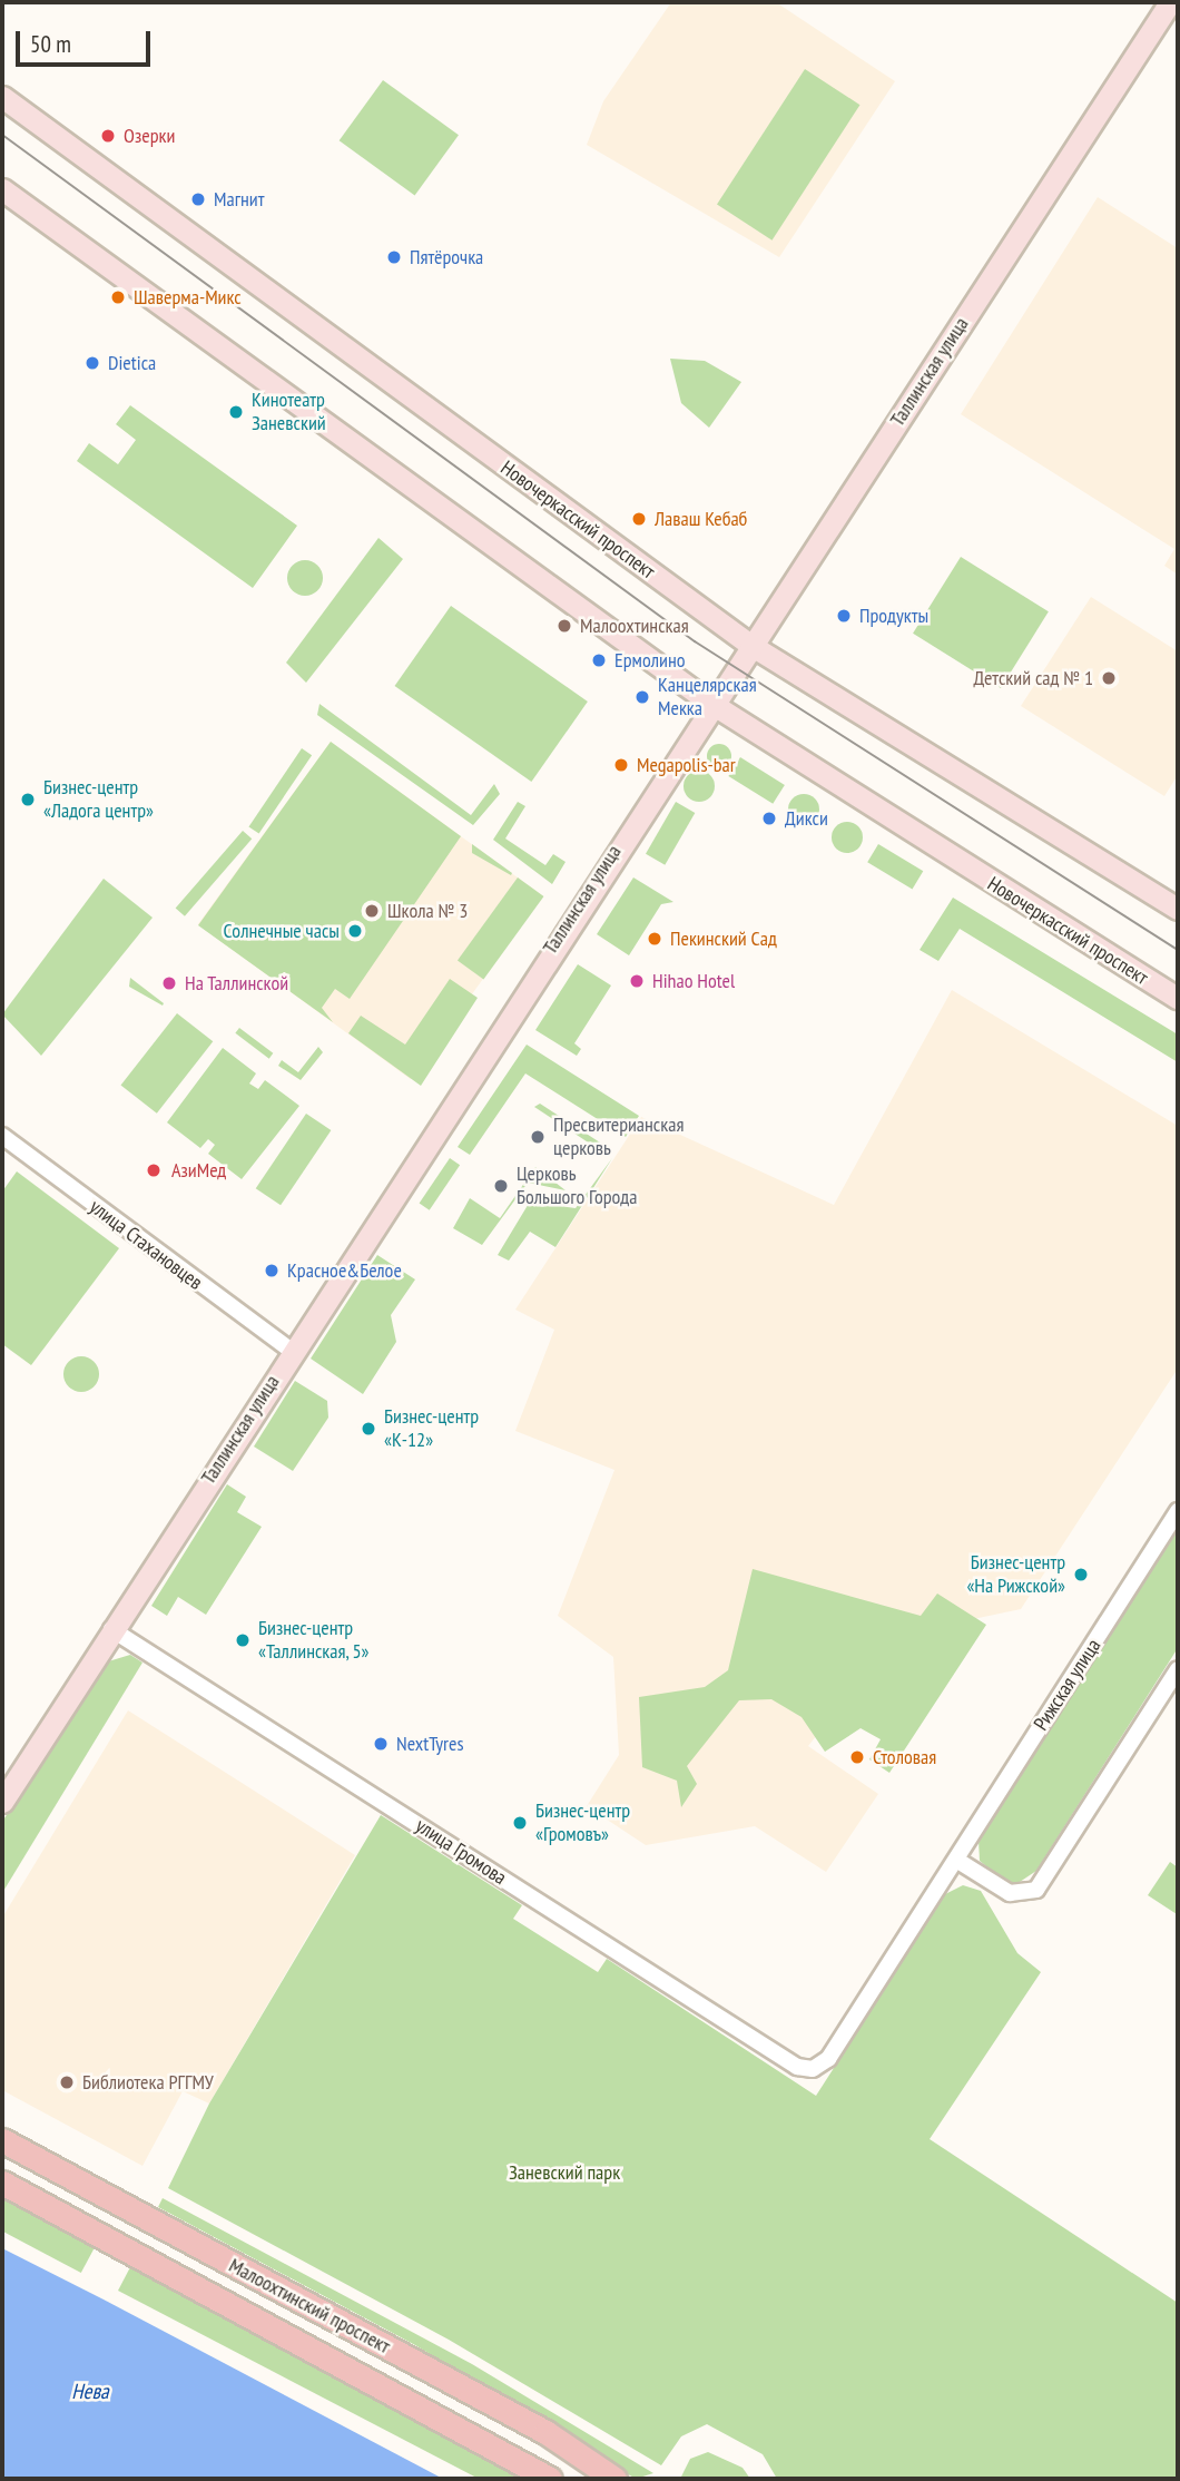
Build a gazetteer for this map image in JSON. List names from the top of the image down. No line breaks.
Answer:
{"streets":{"main road":["Таллинская улица","Новочеркасский проспект","Малоохтинский проспект"],"street":["улица Стахановцев","Рижская улица","улица Громова"]},"crossings":[["Таллинская улица","Новочеркасский проспект"],["Таллинская улица","улица Стахановцев"],["Таллинская улица","улица Громова"],["Рижская улица","улица Громова"]],"water":["Нева"],"parks":["Заневский парк"],"places":["Озерки","Магнит","Пятёрочка","Шаверма-Микс","Dietica","Кинотеатр Заневский","Лаваш Кебаб","Продукты","Малоохтинская","Ермолино","Детский сад № 1","Канцелярская Мекка","Megapolis-bar","Бизнес-центр «Ладога центр»","Дикси","Школа № 3","Солнечные часы","Пекинский Сад","Hihao Hotel","На Таллинской","Пресвитерианская церковь","АзиМед","Церковь Большого Города","Красное&Белое","Бизнес-центр «К-12»","Бизнес-центр «На Рижской»","Бизнес-центр «Таллинская, 5»","NextTyres","Столовая","Бизнес-центр «Громовъ»","Библиотека РГГМУ"],"scale_bar":"50 m"}
